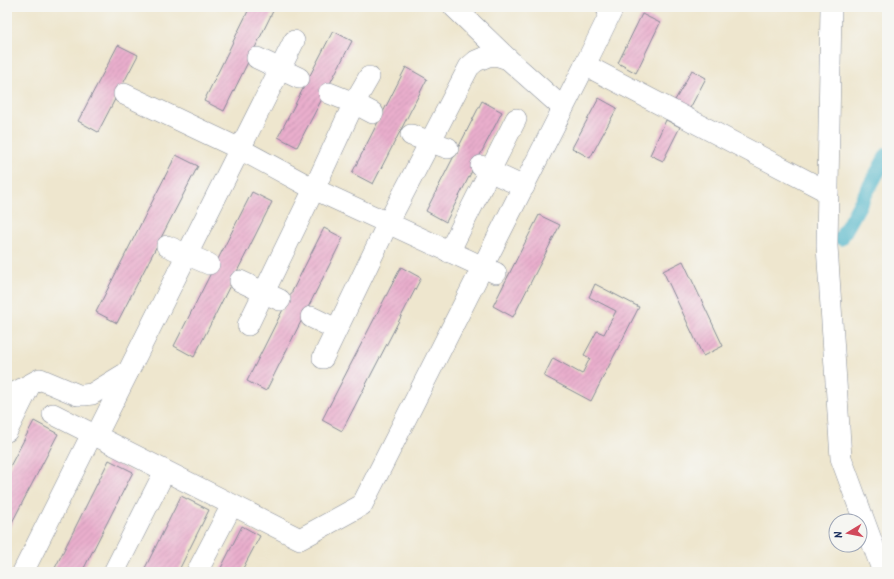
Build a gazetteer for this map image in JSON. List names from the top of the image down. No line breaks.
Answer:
{"north":"left"}
